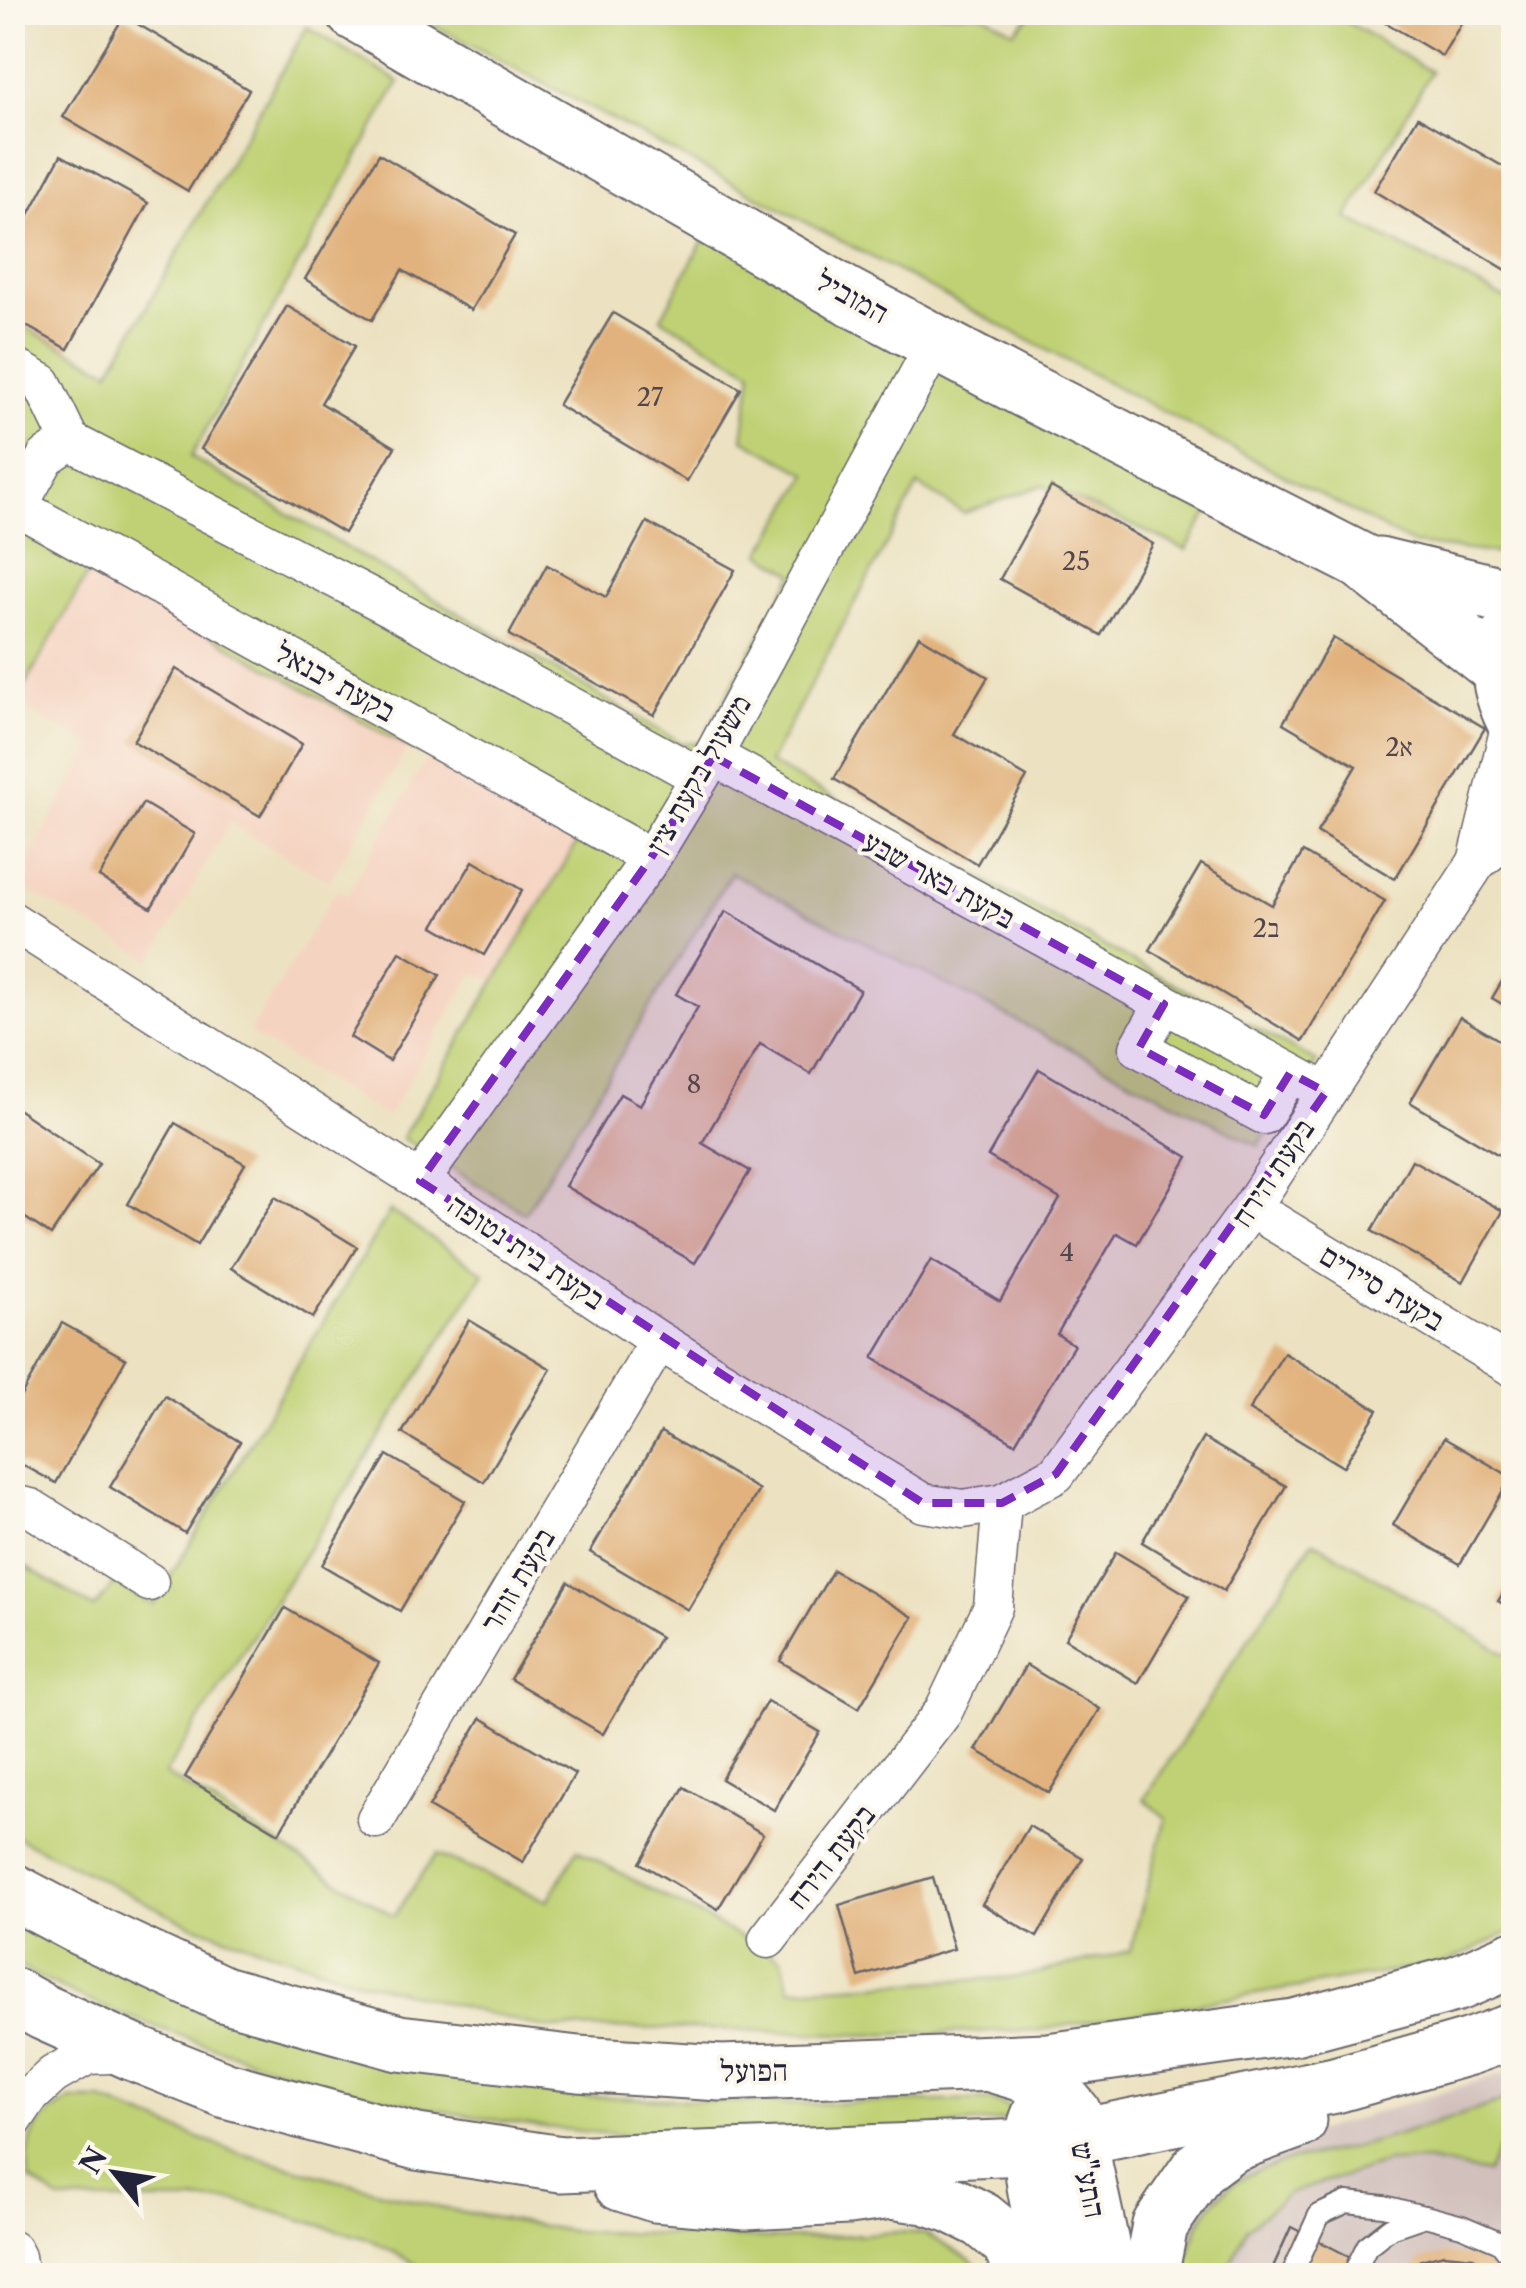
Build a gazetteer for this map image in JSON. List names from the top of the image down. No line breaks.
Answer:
{"streets":{"main road":["המוביל","הפועל","התע\"ש"],"street":["בקעת יבנאל","משעול בקעת צין","בקעת באר שבע","בקעת הירח","בקעת בית נטופה","בקעת סיירים","בקעת זוהר"]},"crossings":[["המוביל","משעול בקעת צין"],["המוביל","בקעת הירח"],["בקעת יבנאל","משעול בקעת צין"],["משעול בקעת צין","בקעת באר שבע"],["משעול בקעת צין","בקעת בית נטופה"],["בקעת באר שבע","בקעת הירח"],["בקעת הירח","בקעת בית נטופה"],["בקעת הירח","בקעת סיירים"],["בקעת בית נטופה","בקעת זוהר"],["הפועל","התע\"ש"]],"house_numbers":["27","25","2א","2ב","8","4"],"north":"top left"}
